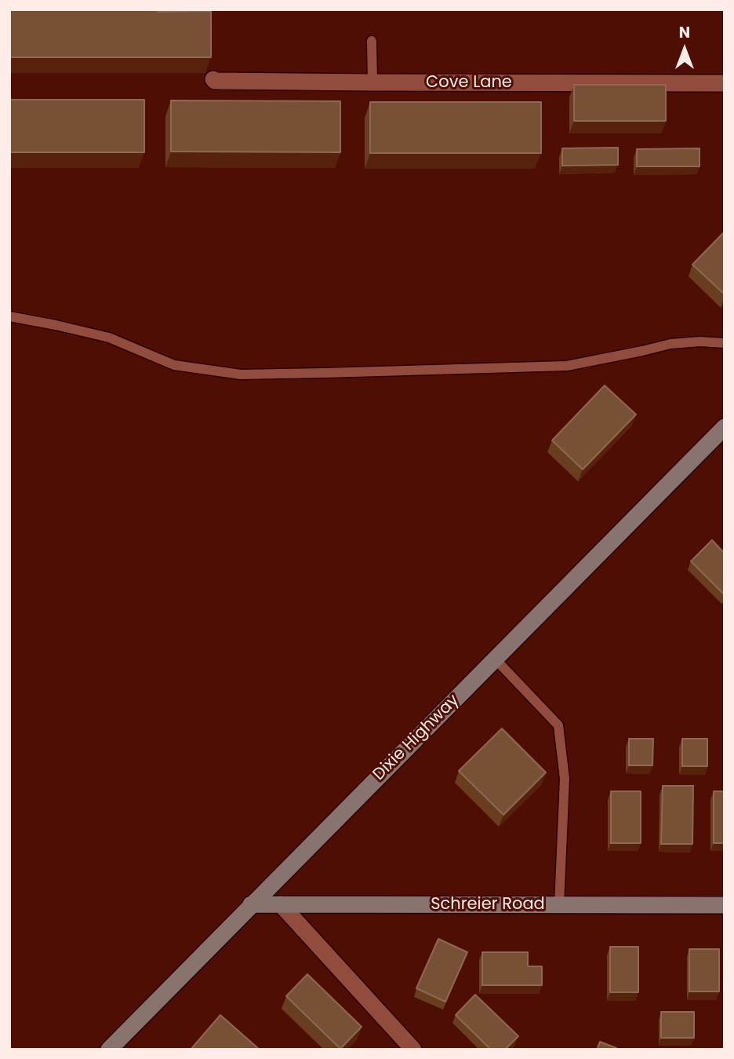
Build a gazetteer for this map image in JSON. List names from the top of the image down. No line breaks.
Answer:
{"streets":{"main road":["Dixie Highway","Schreier Road"],"street":["Cove Lane"]},"crossings":[["Dixie Highway","Schreier Road"]],"north":"top"}
